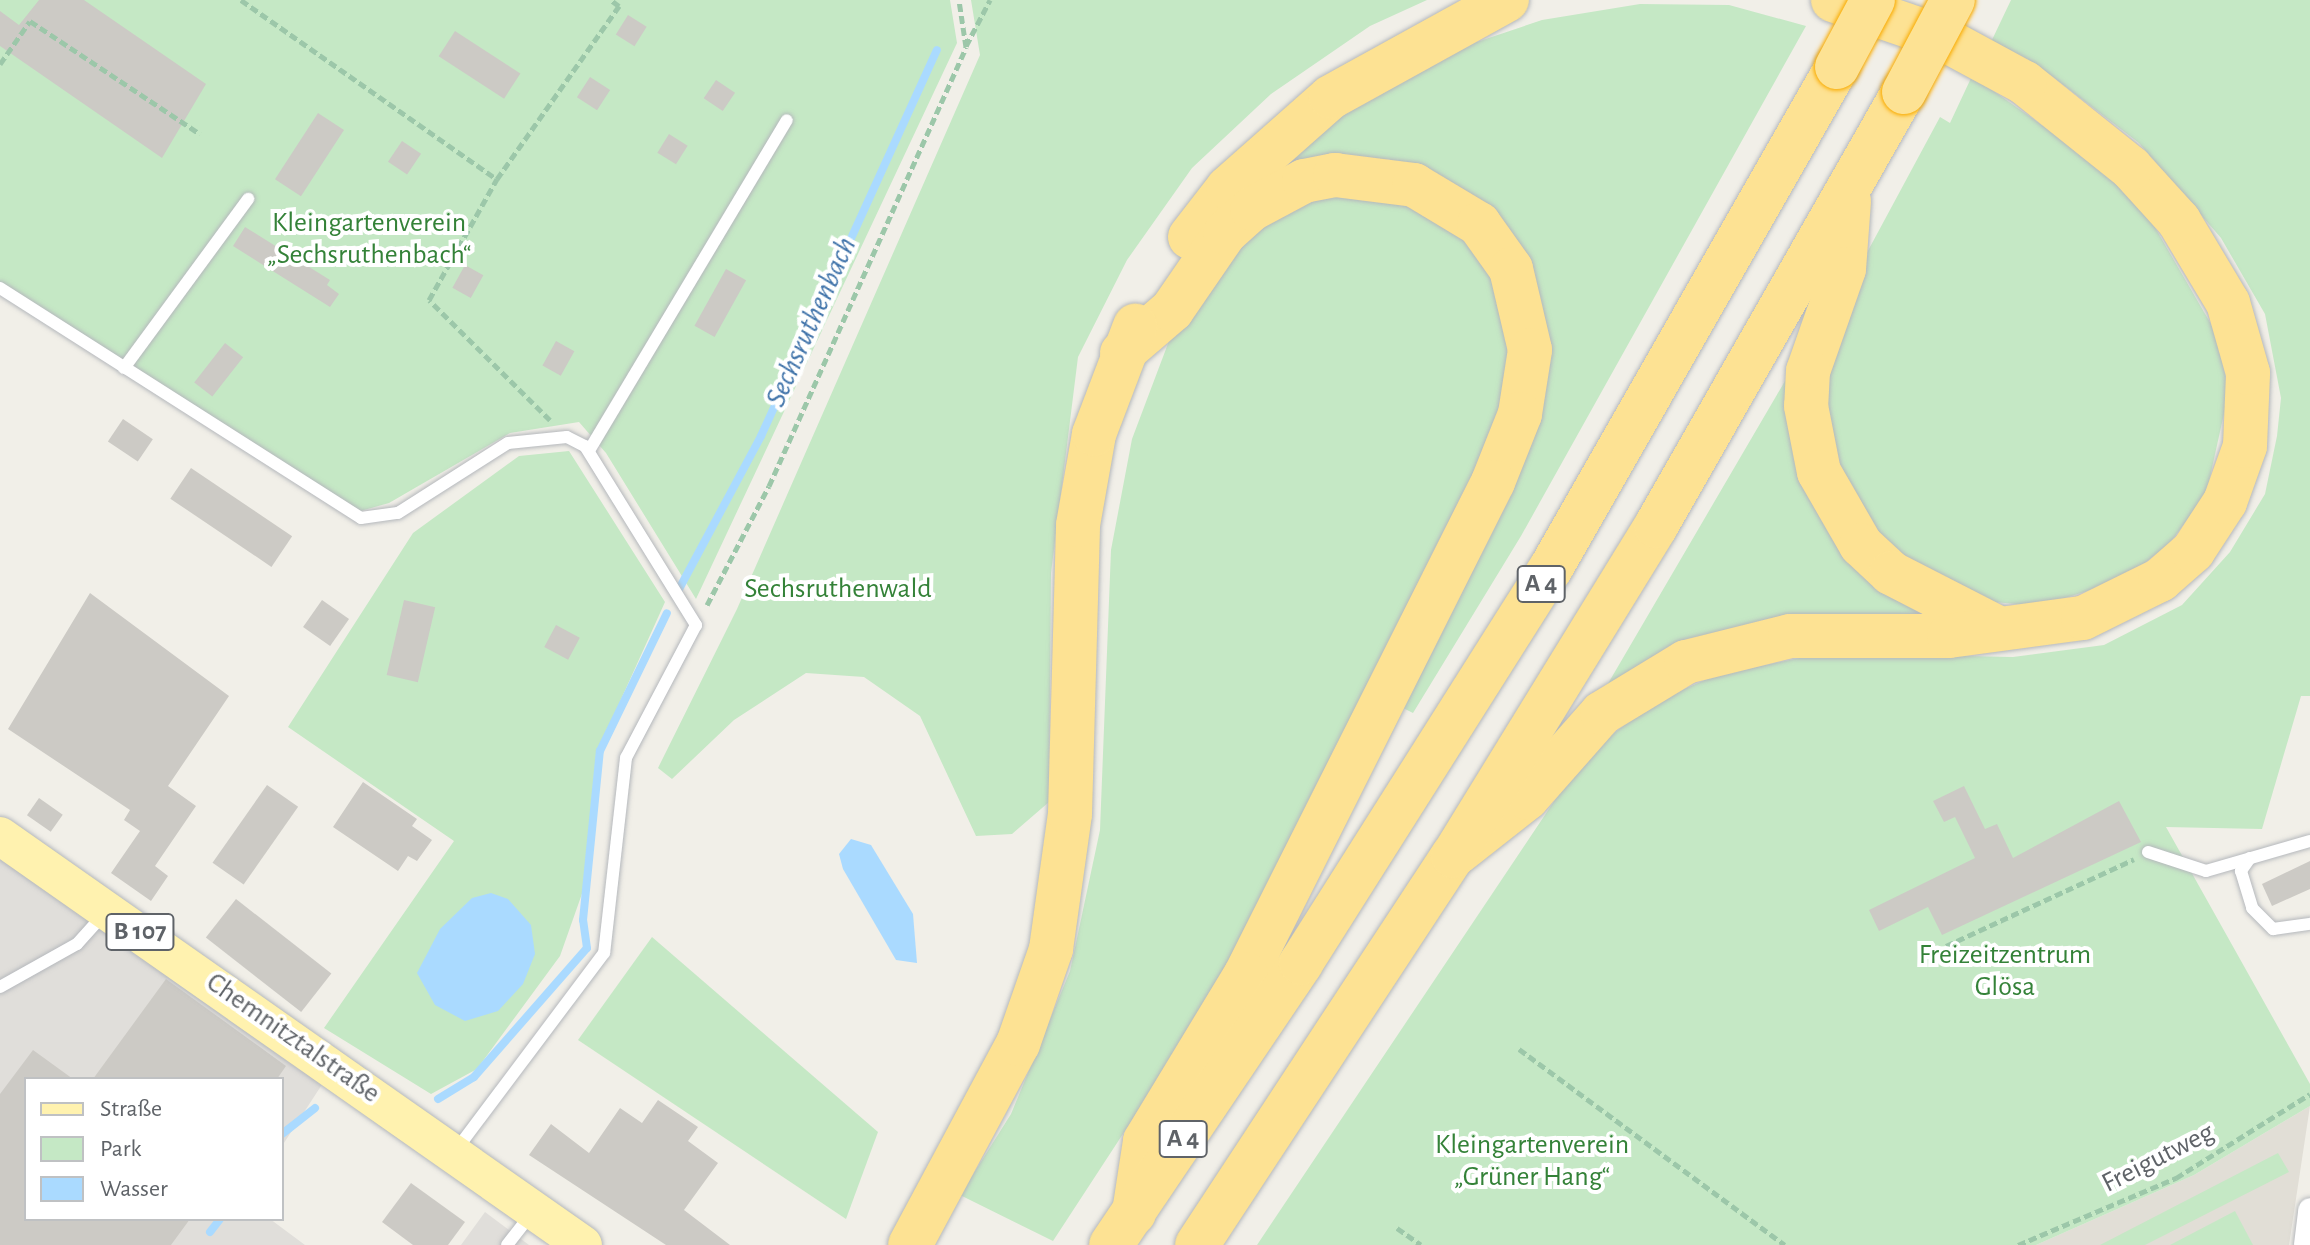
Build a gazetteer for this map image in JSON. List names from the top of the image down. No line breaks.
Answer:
{"streets":{"highway":["A 4"],"main road":["B 107","Chemnitztalstraße"],"path":["Freigutweg"]},"water":["Sechsruthenbach"],"parks":["Kleingartenverein „Sechsruthenbach“","Sechsruthenwald","Freizeitzentrum Glösa","Kleingartenverein „Grüner Hang“"],"legend":["Straße","Park","Wasser"]}
